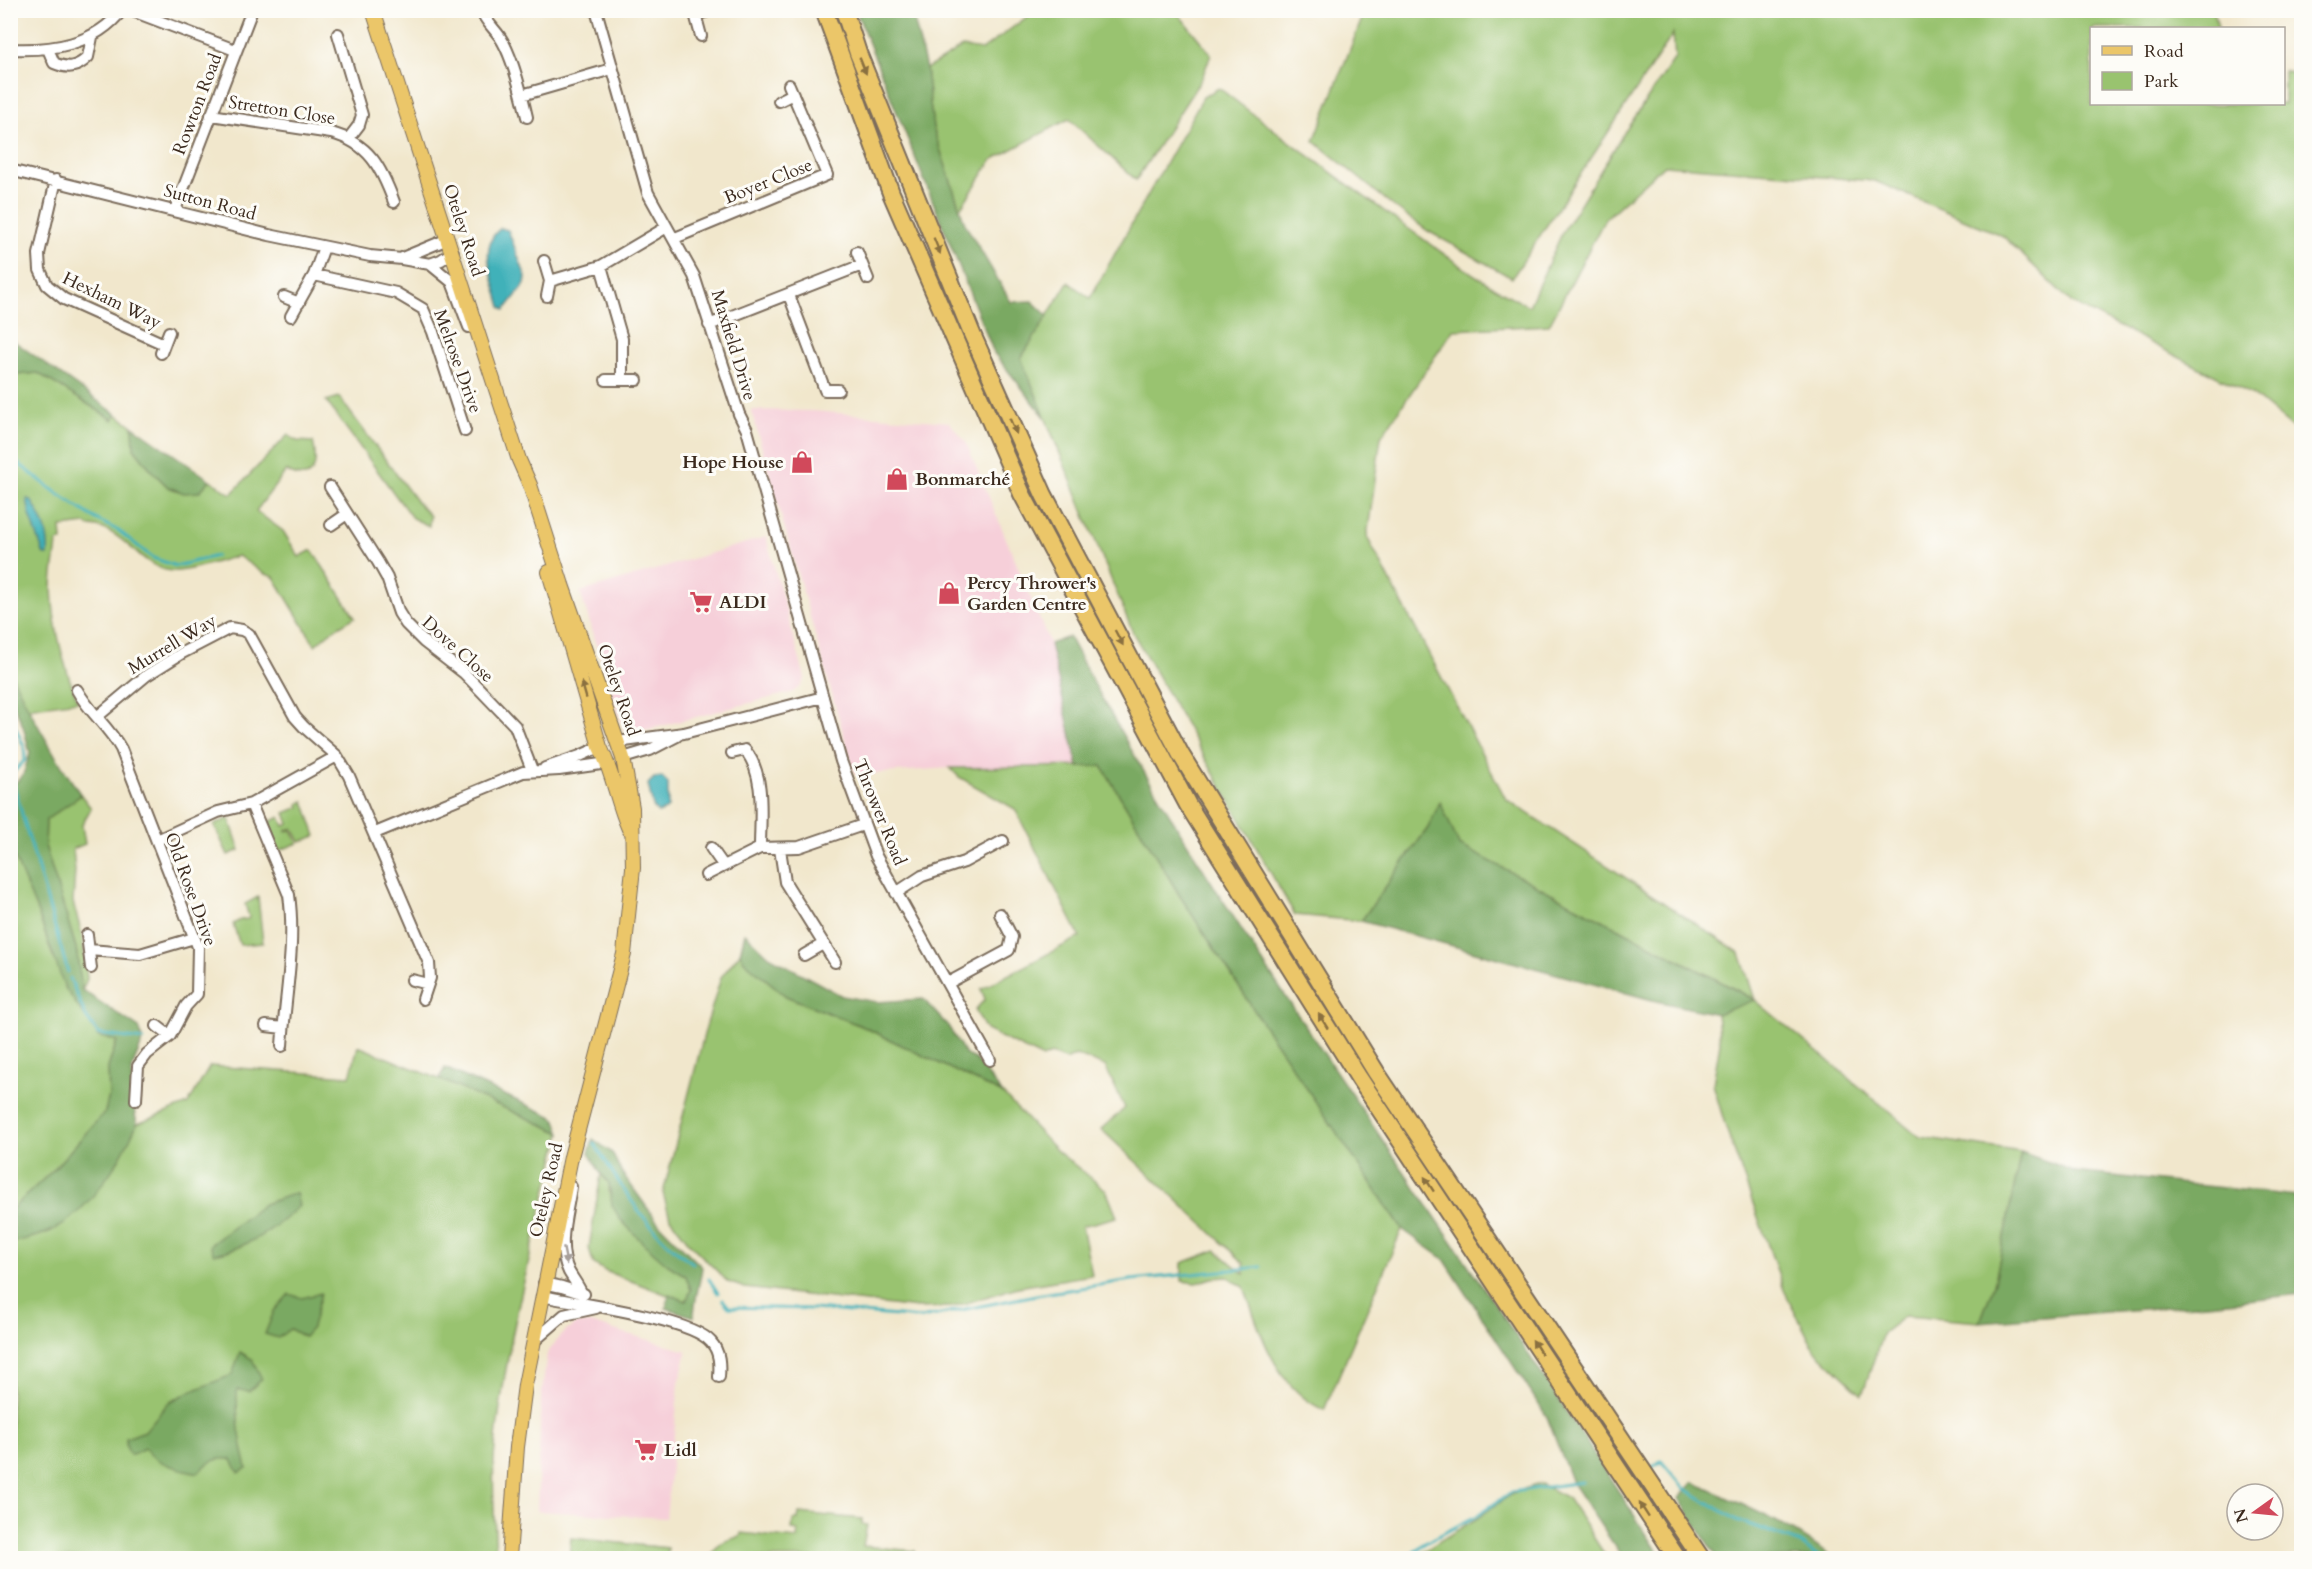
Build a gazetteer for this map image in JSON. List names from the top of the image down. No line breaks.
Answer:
{"streets":{"main road":["Oteley Road"],"street":["Rowton Road","Stretton Close","Boyer Close","Sutton Road","Hexham Way","Maxfield Drive","Melrose Drive","Murrell Way","Dove Close","Thrower Road","Old Rose Drive"]},"crossings":[["Rowton Road","Stretton Close"],["Rowton Road","Sutton Road"],["Boyer Close","Maxfield Drive"],["Sutton Road","Hexham Way"],["Maxfield Drive","Thrower Road"],["Murrell Way","Old Rose Drive"]],"places":{"shop":["Hope House","Bonmarché","Percy Thrower's Garden Centre"],"supermarket":["ALDI","Lidl"]},"legend":["Road","Park"],"north":"left"}
